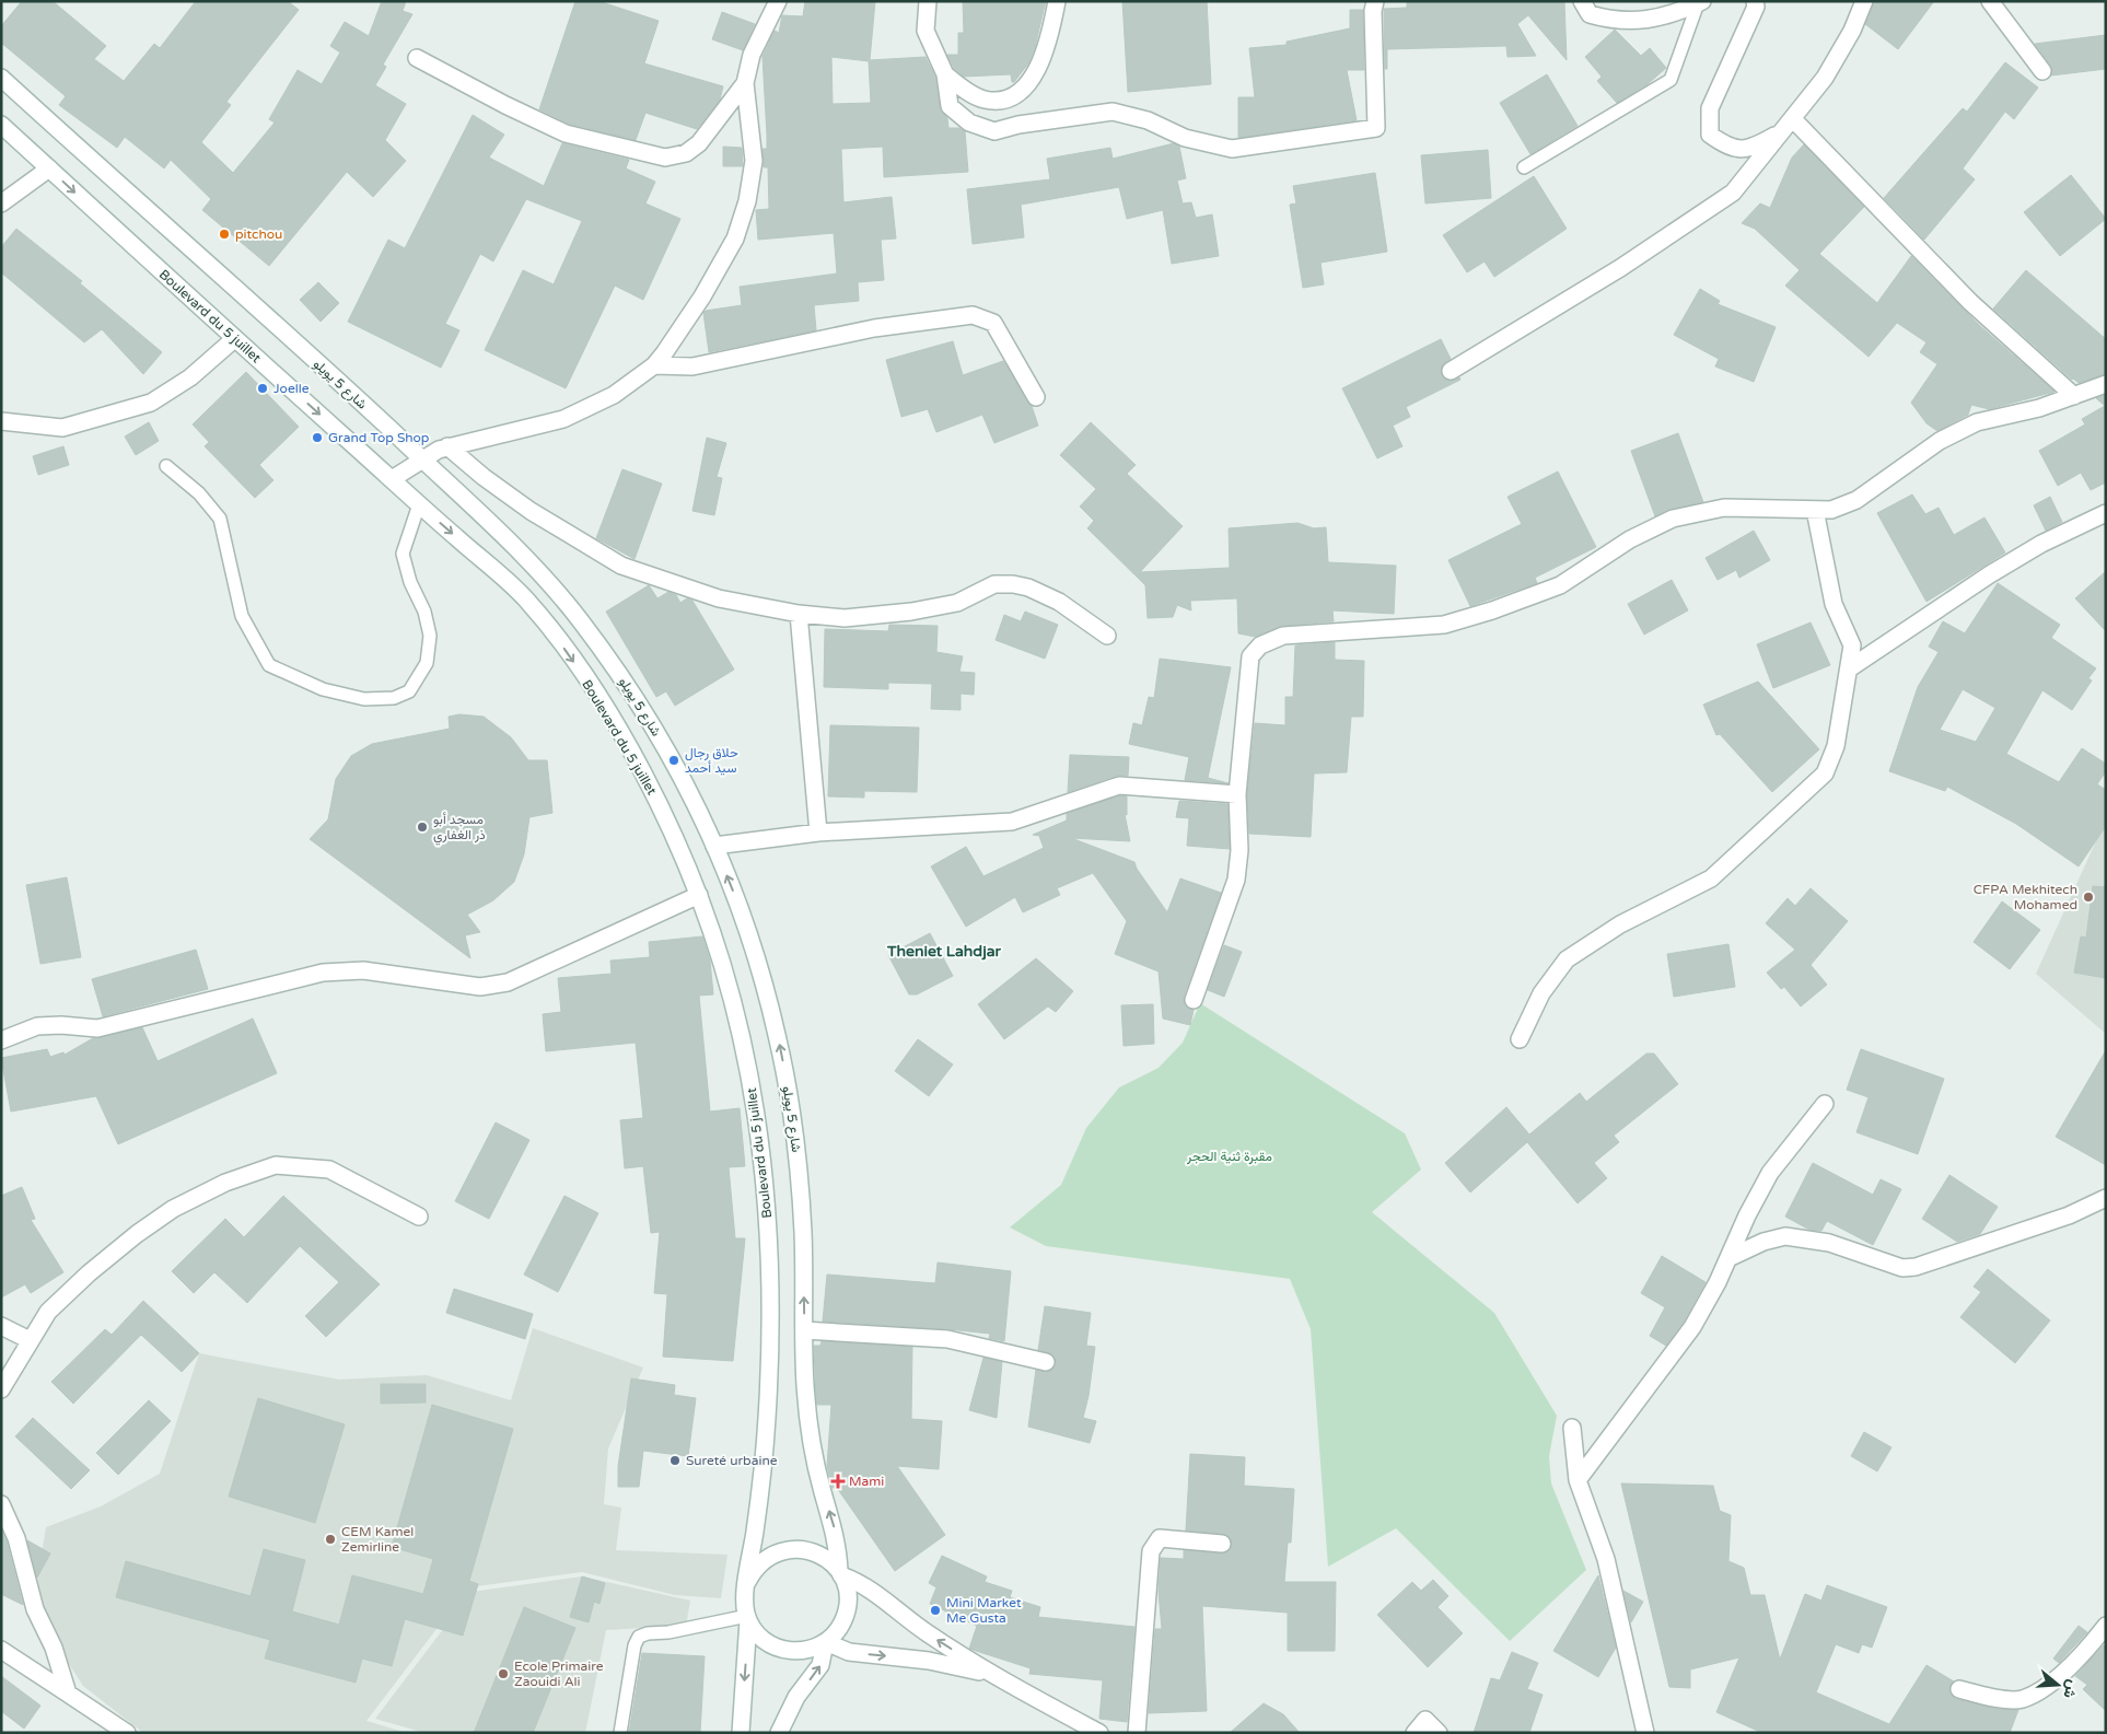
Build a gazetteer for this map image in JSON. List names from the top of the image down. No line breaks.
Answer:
{"streets":{"street":["Boulevard du 5 juillet","شارع 5 يويلو"]},"crossings":[["Boulevard du 5 juillet","شارع 5 يويلو"]],"one_way":["Boulevard du 5 juillet","شارع 5 يويلو"],"districts":["Theniet Lahdjar"],"parks":["مقبرة ثنية الحجر"],"places":{"other":["pitchou","Joelle","Grand Top Shop","حلاق رجال سيد أحمد","مسجد أبو ذر الغفاري","CFPA Mekhitech Mohamed","Sureté urbaine","CEM Kamel Zemirline","Mini Market Me Gusta","Ecole Primaire Zaouidi Ali"],"health":["Mami"]},"north":"right"}
